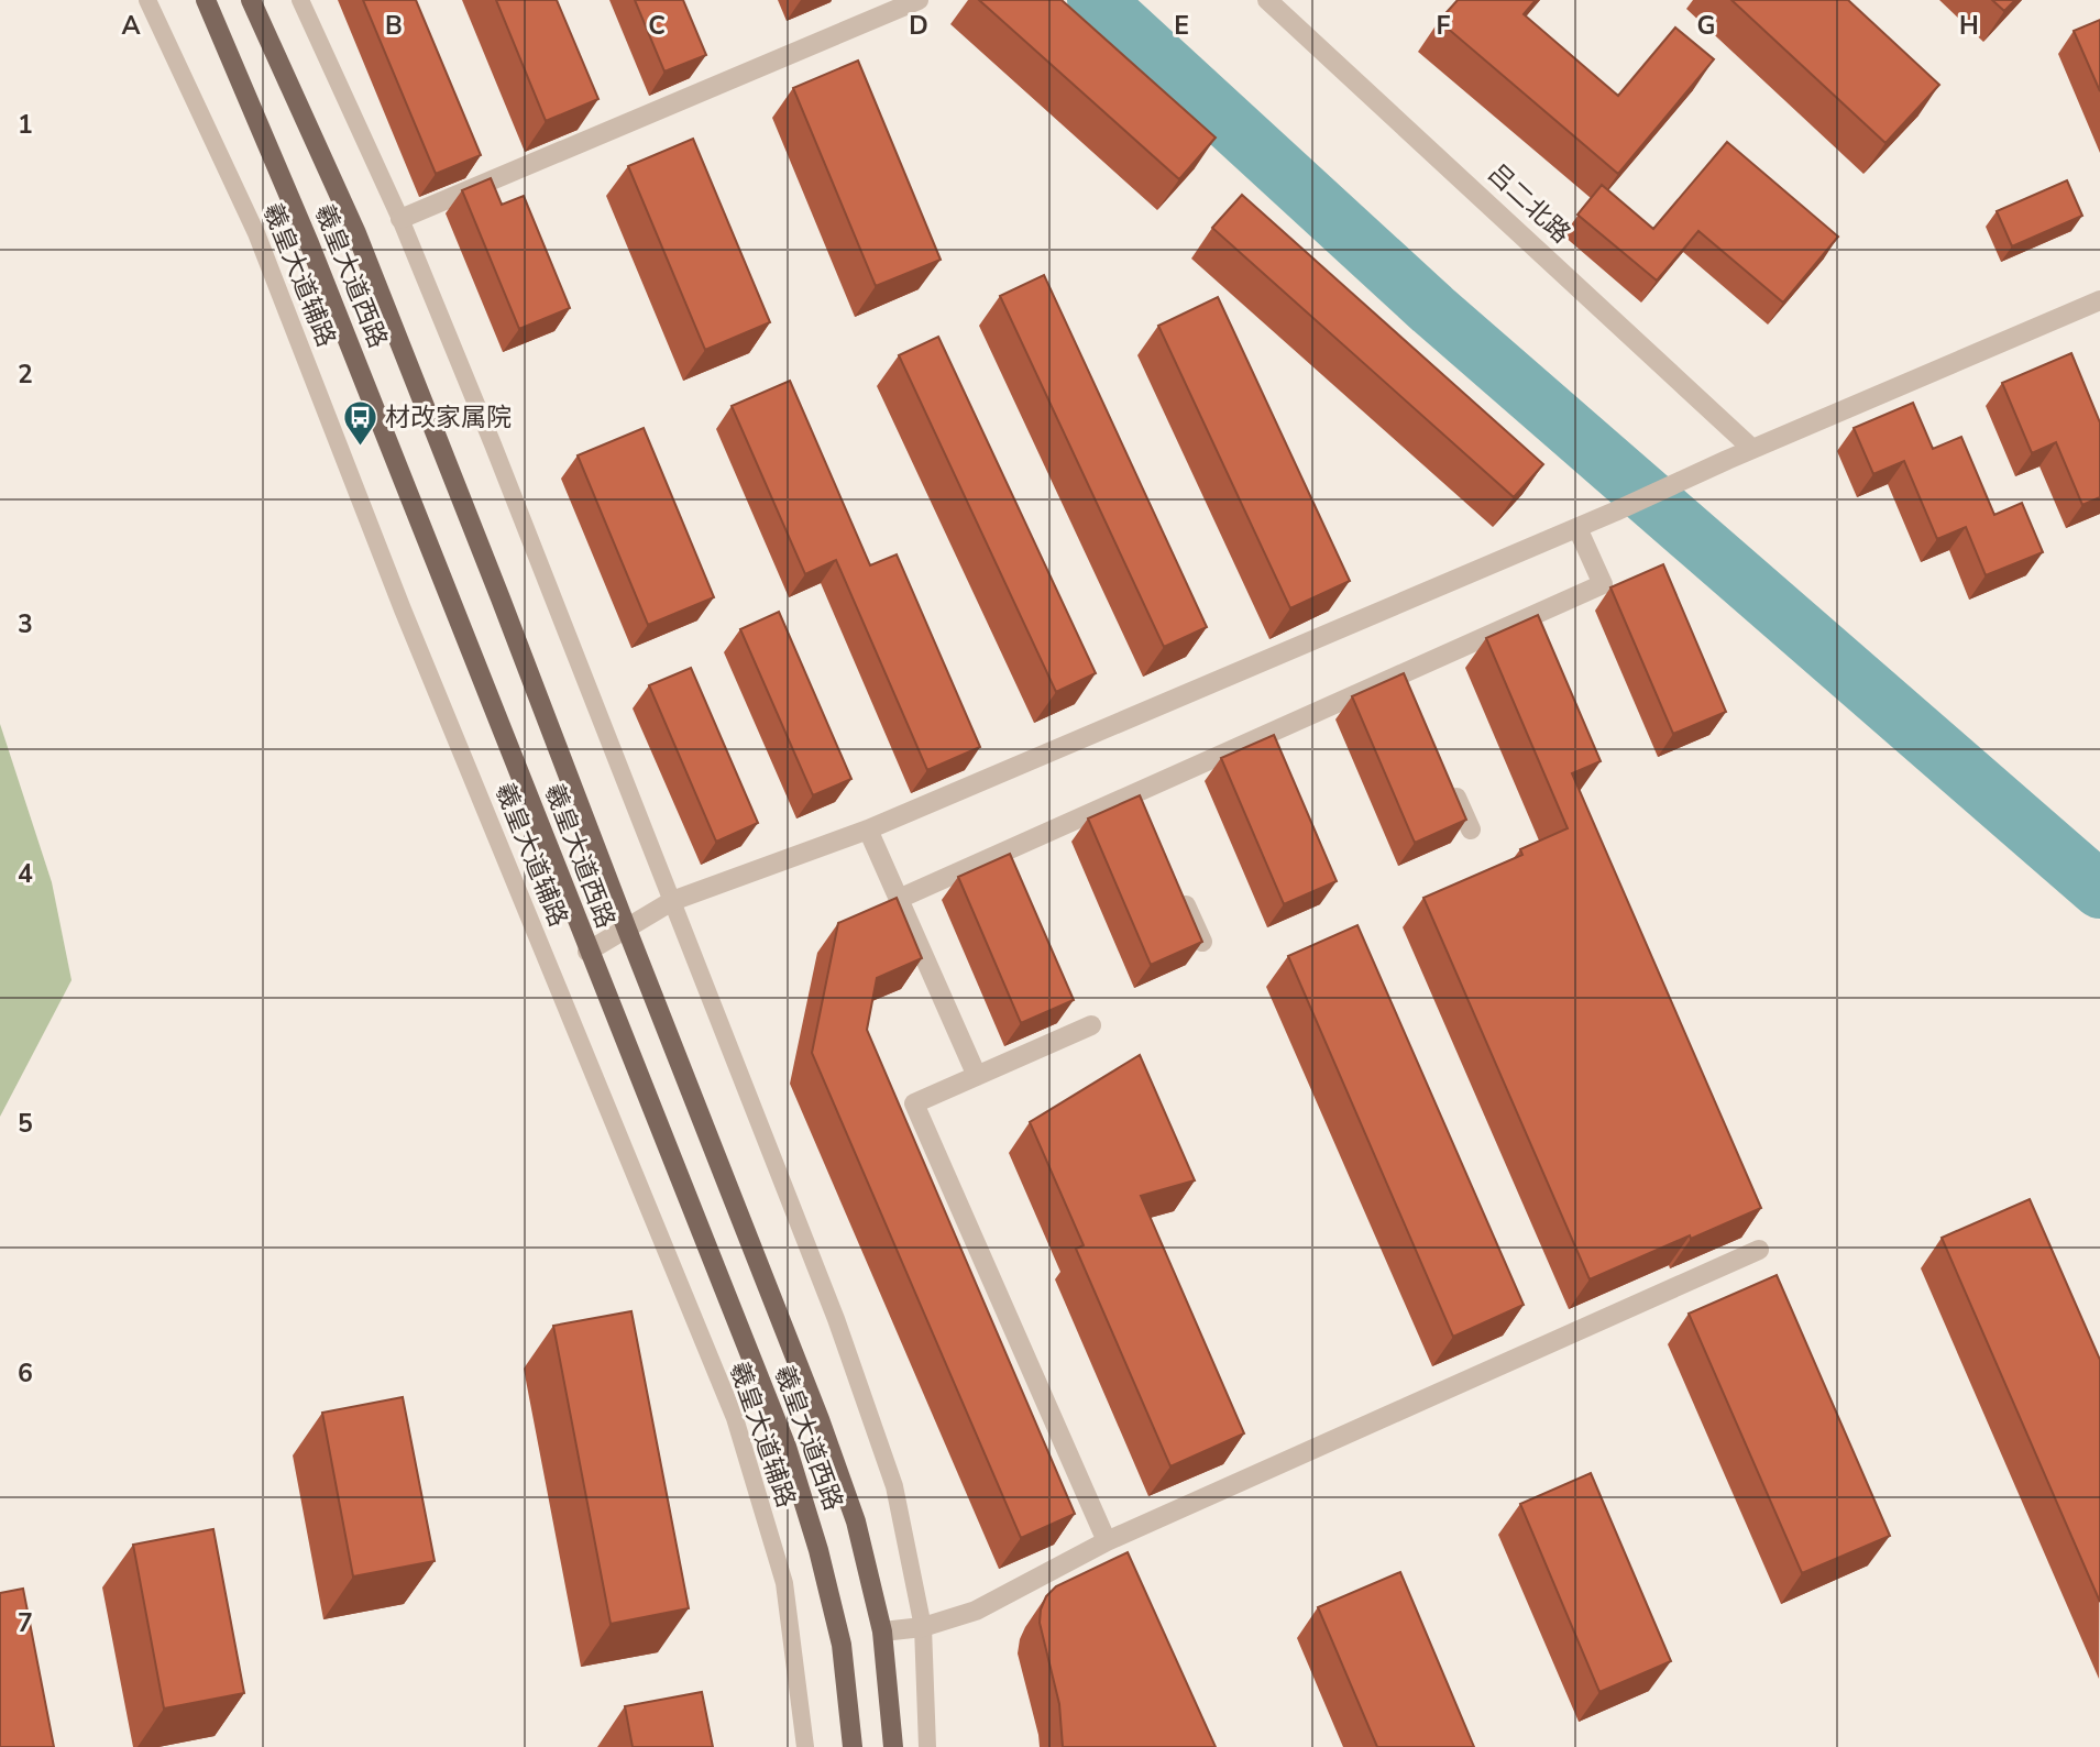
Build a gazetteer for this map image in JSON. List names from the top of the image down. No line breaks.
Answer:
{"streets":{"main road":["羲皇大道西路"],"street":["吕二北路"],"lane":["羲皇大道辅路"]},"places":{"bus stop":["材改家属院"]},"grid":{"columns":["A","B","C","D","E","F","G","H"],"rows":["1","2","3","4","5","6","7"]}}
